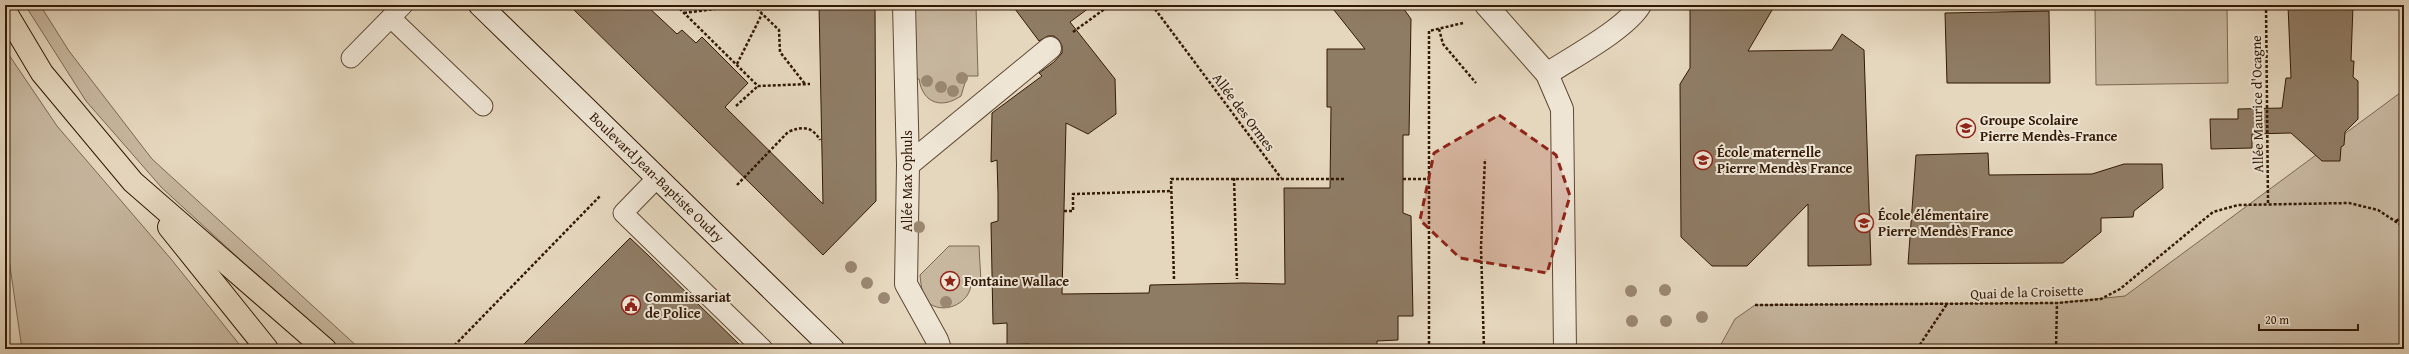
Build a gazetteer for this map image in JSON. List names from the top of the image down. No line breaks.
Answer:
{"streets":{"street":["Boulevard Jean-Baptiste Oudry","Allée Max Ophuls"],"path":["Allée Maurice d'Ocagne","Allée des Ormes","Quai de la Croisette"]},"crossings":[["Allée Maurice d'Ocagne","Quai de la Croisette"]],"places":{"school or university":["Groupe Scolaire Pierre Mendès-France","École maternelle Pierre Mendès France","École élémentaire Pierre Mendès France"],"place":["Fontaine Wallace"],"public building":["Commissariat de Police"]},"scale_bar":"20 m"}
